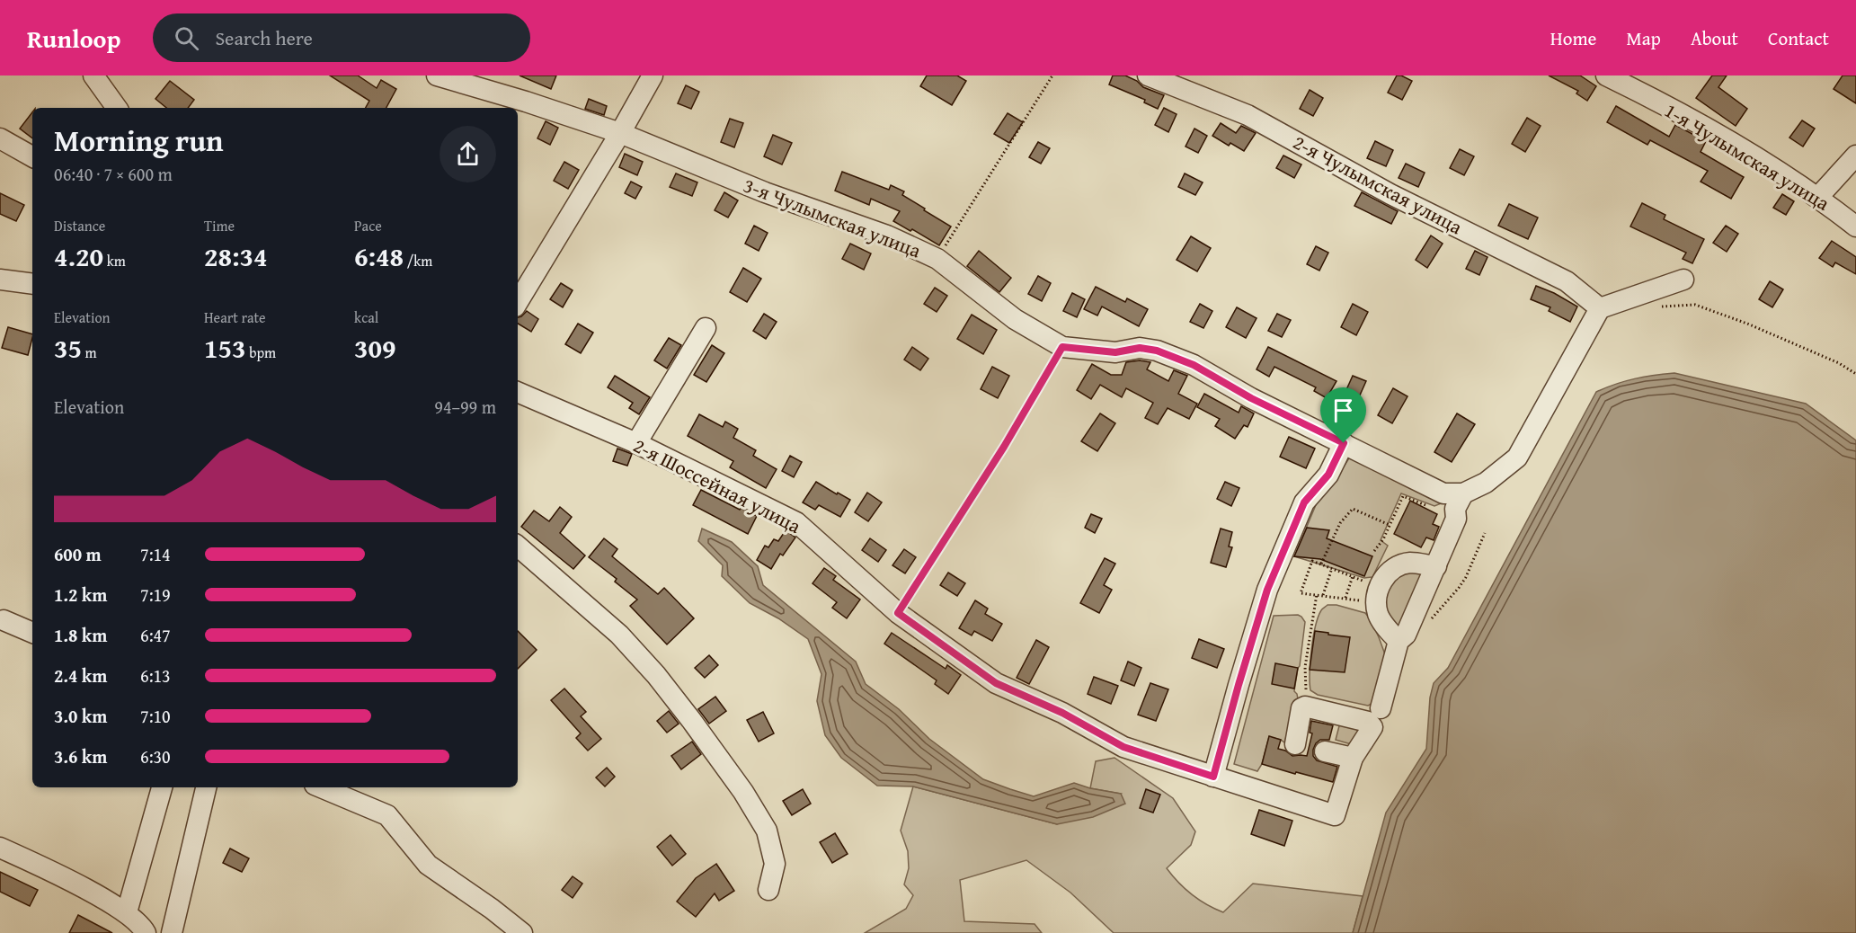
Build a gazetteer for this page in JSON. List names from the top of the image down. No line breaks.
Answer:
{"streets":{"street":["1-я Чулымская улица","2-я Чулымская улица","3-я Чулымская улица","2-я Шоссейная улица"]},"page":{"header":"Runloop","search":"Search here","nav":["Home","Map","About","Contact"],"heading":["Morning run","06:40 · 7 × 600 m"],"stats":[["Distance","4.20 km"],["Time","28:34"],["Pace","6:48 /km"],["Elevation","35 m"],["Heart rate","153 bpm"],["kcal","309"]],"chart":["Elevation","94–99 m"],"list":[{"name":"600 m","note":"7:14"},{"name":"1.2 km","note":"7:19"},{"name":"1.8 km","note":"6:47"},{"name":"2.4 km","note":"6:13"},{"name":"3.0 km","note":"7:10"},{"name":"3.6 km","note":"6:30"}]}}
